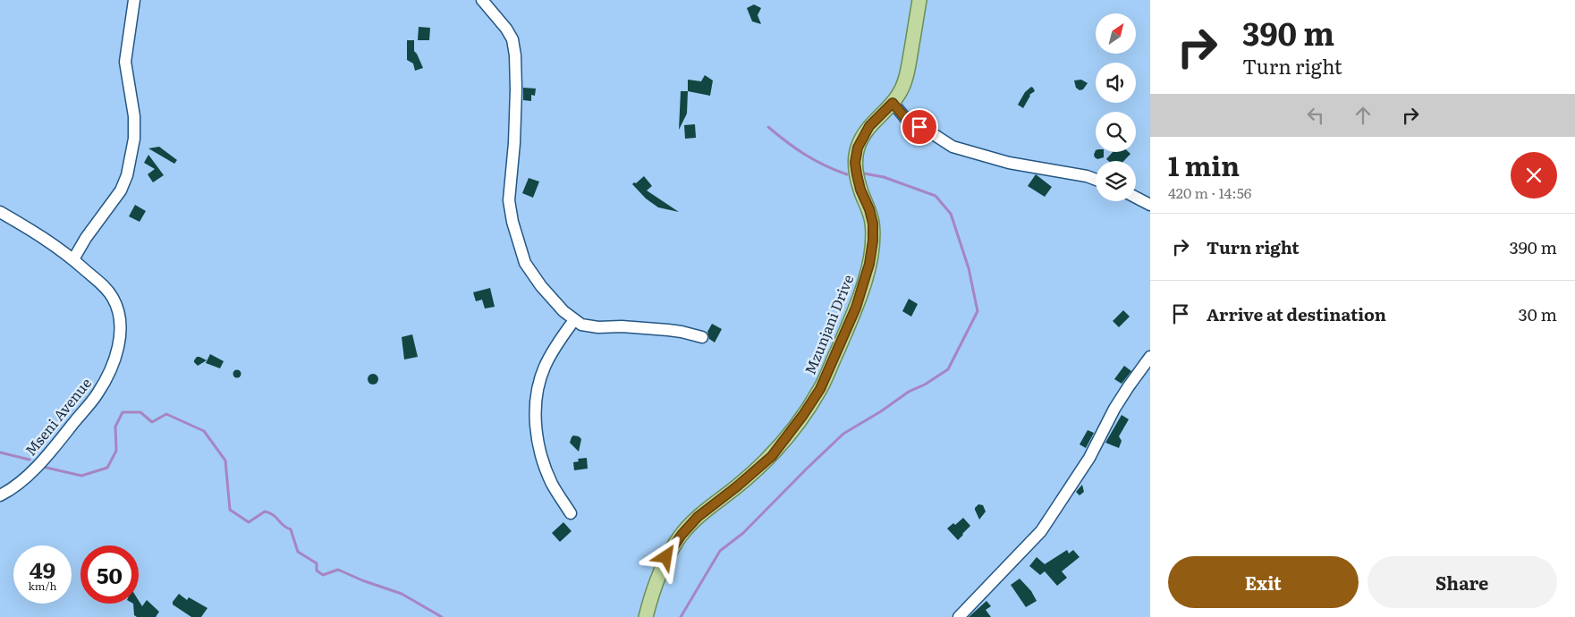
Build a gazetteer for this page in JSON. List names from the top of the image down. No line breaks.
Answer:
{"streets":{"main road":["Mzunjani Drive"],"street":["Mseni Avenue"]},"north":"top right","page":{"turn":["390 m","Turn right"],"heading":["1 min","420 m · 14:56"],"list":[{"name":"Turn right","value":"390 m"},{"name":"Arrive at destination","value":"30 m"}],"speed":"49 km/h","limit":"50","buttons":["Exit","Share"]}}
